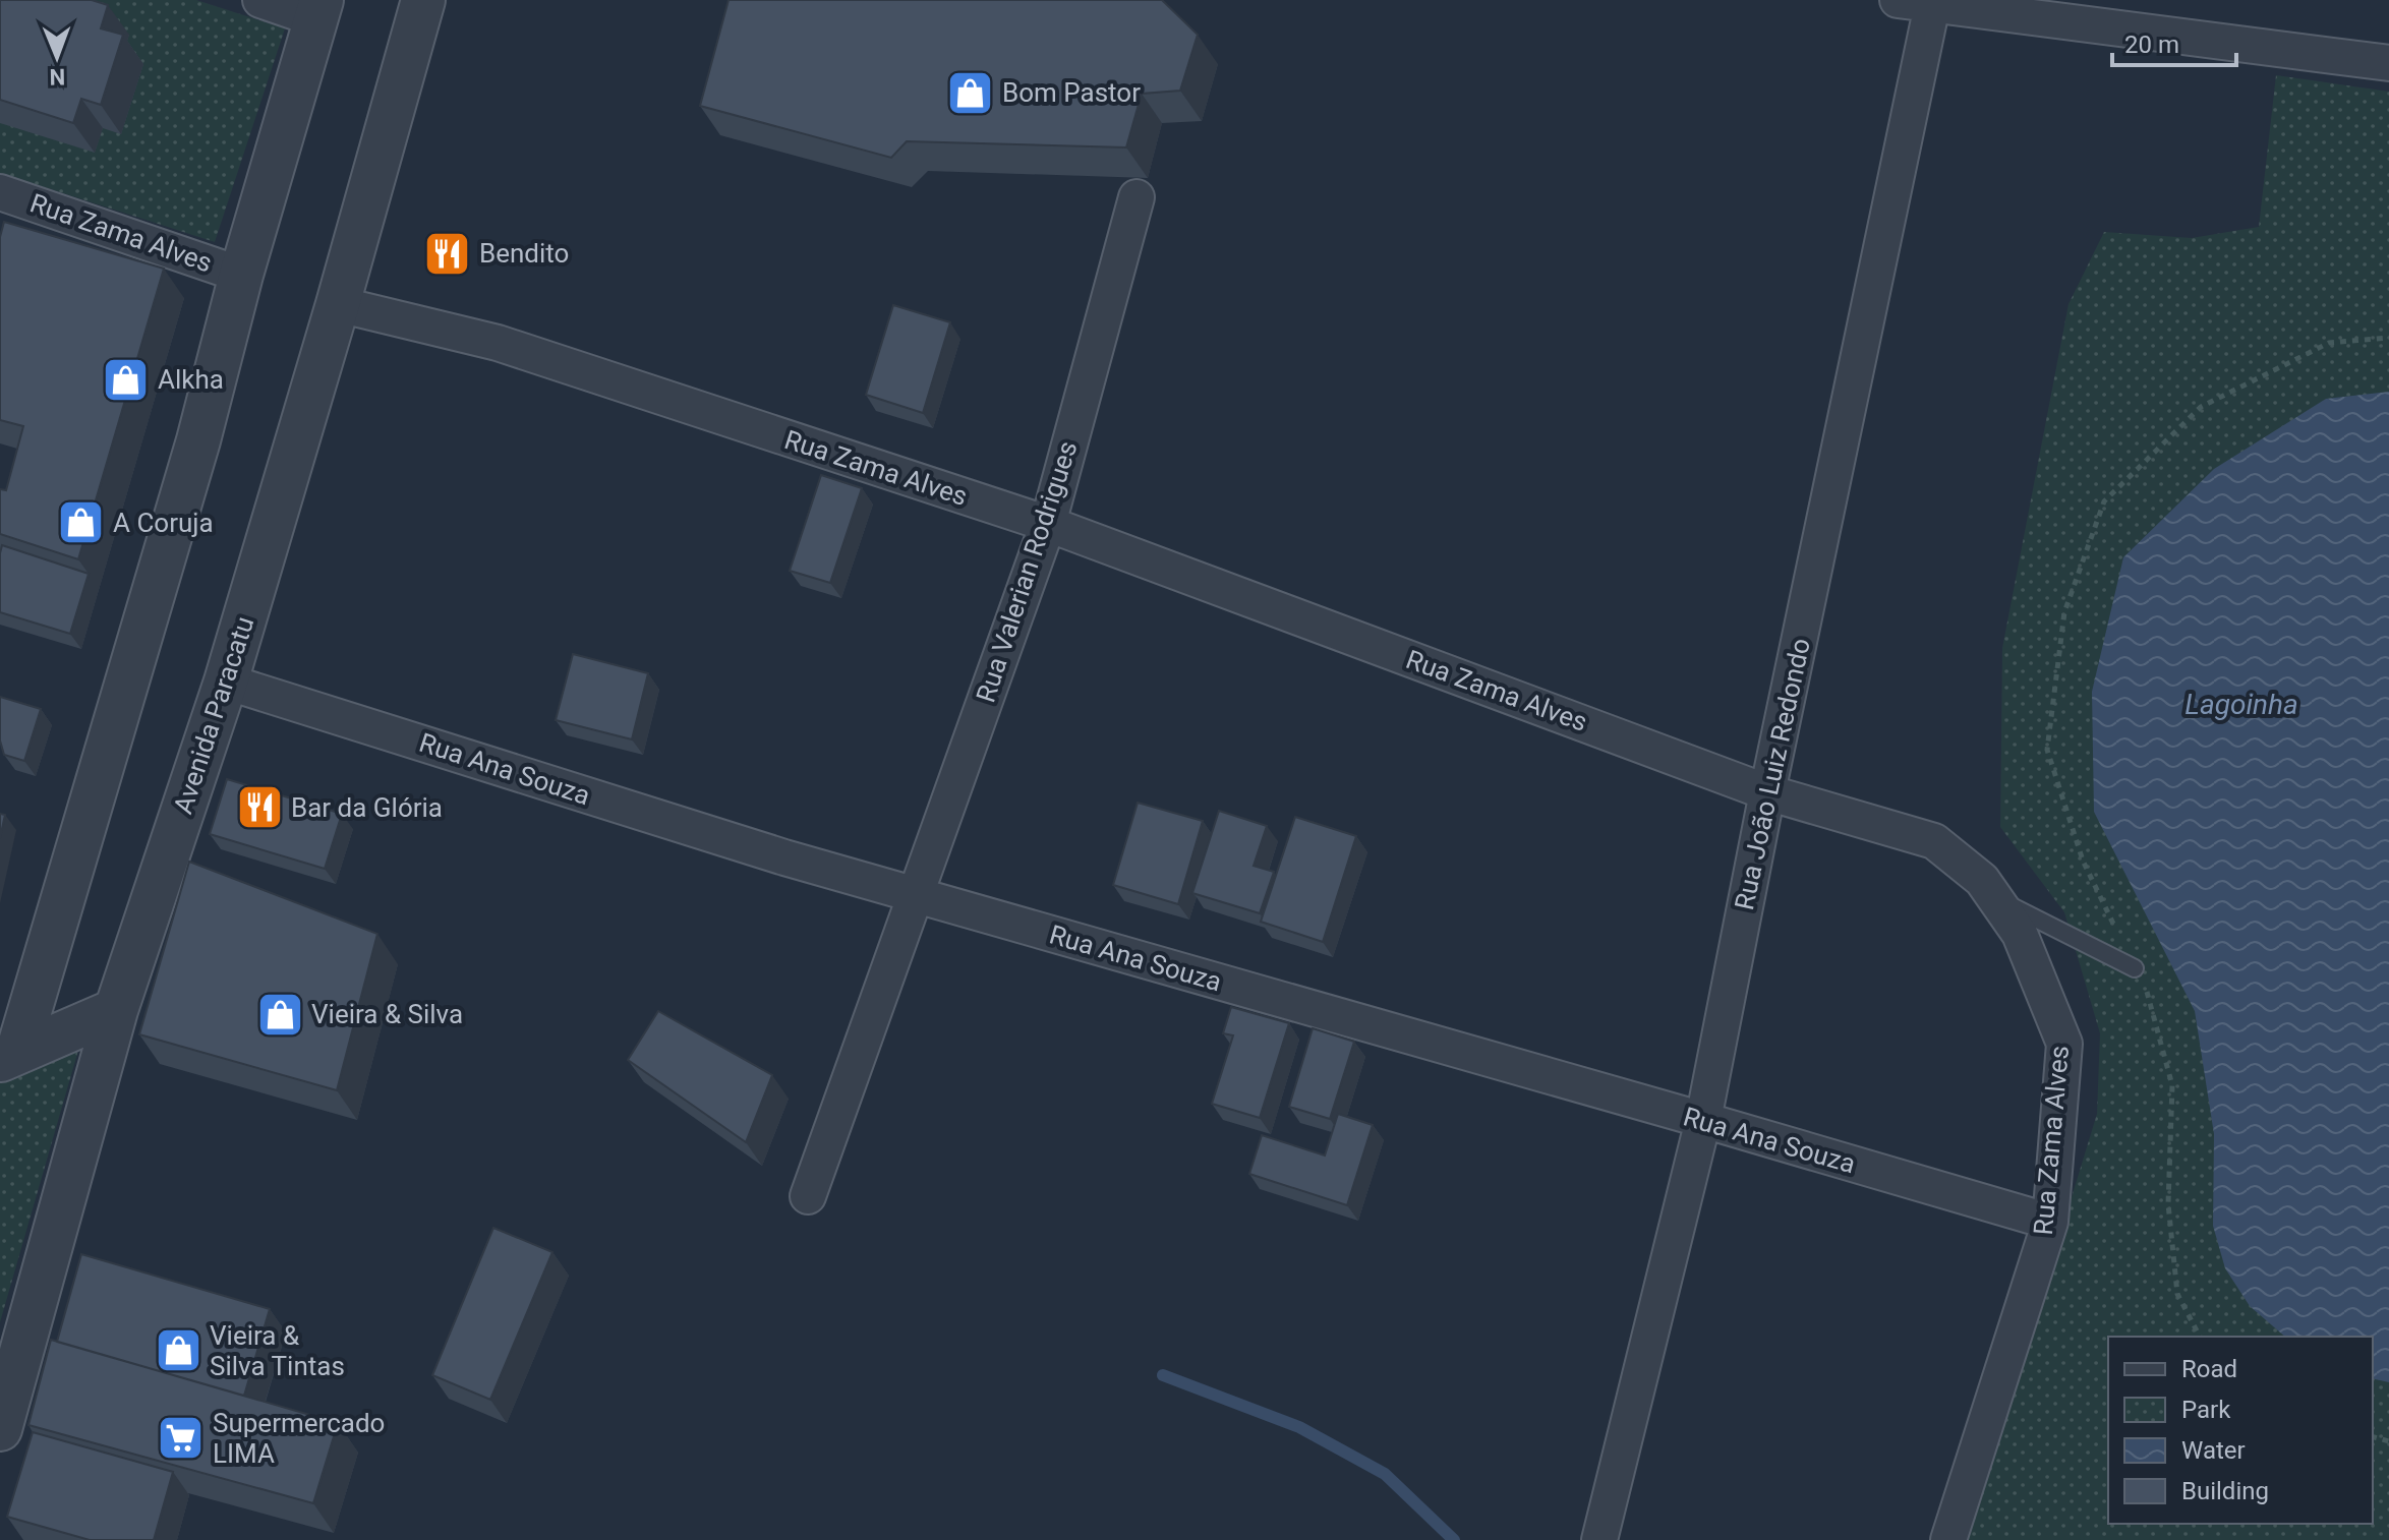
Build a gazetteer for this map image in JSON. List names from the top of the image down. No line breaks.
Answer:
{"streets":{"street":["Rua Zama Alves","Rua Valerian Rodrigues","Avenida Paracatu","Rua Ana Souza","Rua João Luiz Redondo"]},"crossings":[["Rua Zama Alves","Rua Valerian Rodrigues"],["Rua Zama Alves","Avenida Paracatu"],["Rua Zama Alves","Rua Ana Souza"],["Rua Zama Alves","Rua João Luiz Redondo"],["Rua Valerian Rodrigues","Rua Ana Souza"],["Avenida Paracatu","Rua Ana Souza"],["Rua Ana Souza","Rua João Luiz Redondo"]],"water":["Lagoinha"],"places":{"shop":["Bom Pastor","Alkha","A Coruja","Vieira & Silva","Vieira & Silva Tintas"],"restaurant":["Bendito","Bar da Glória"],"supermarket":["Supermercado LIMA"]},"legend":["Road","Park","Water","Building"],"scale_bar":"20 m","north":"bottom"}
